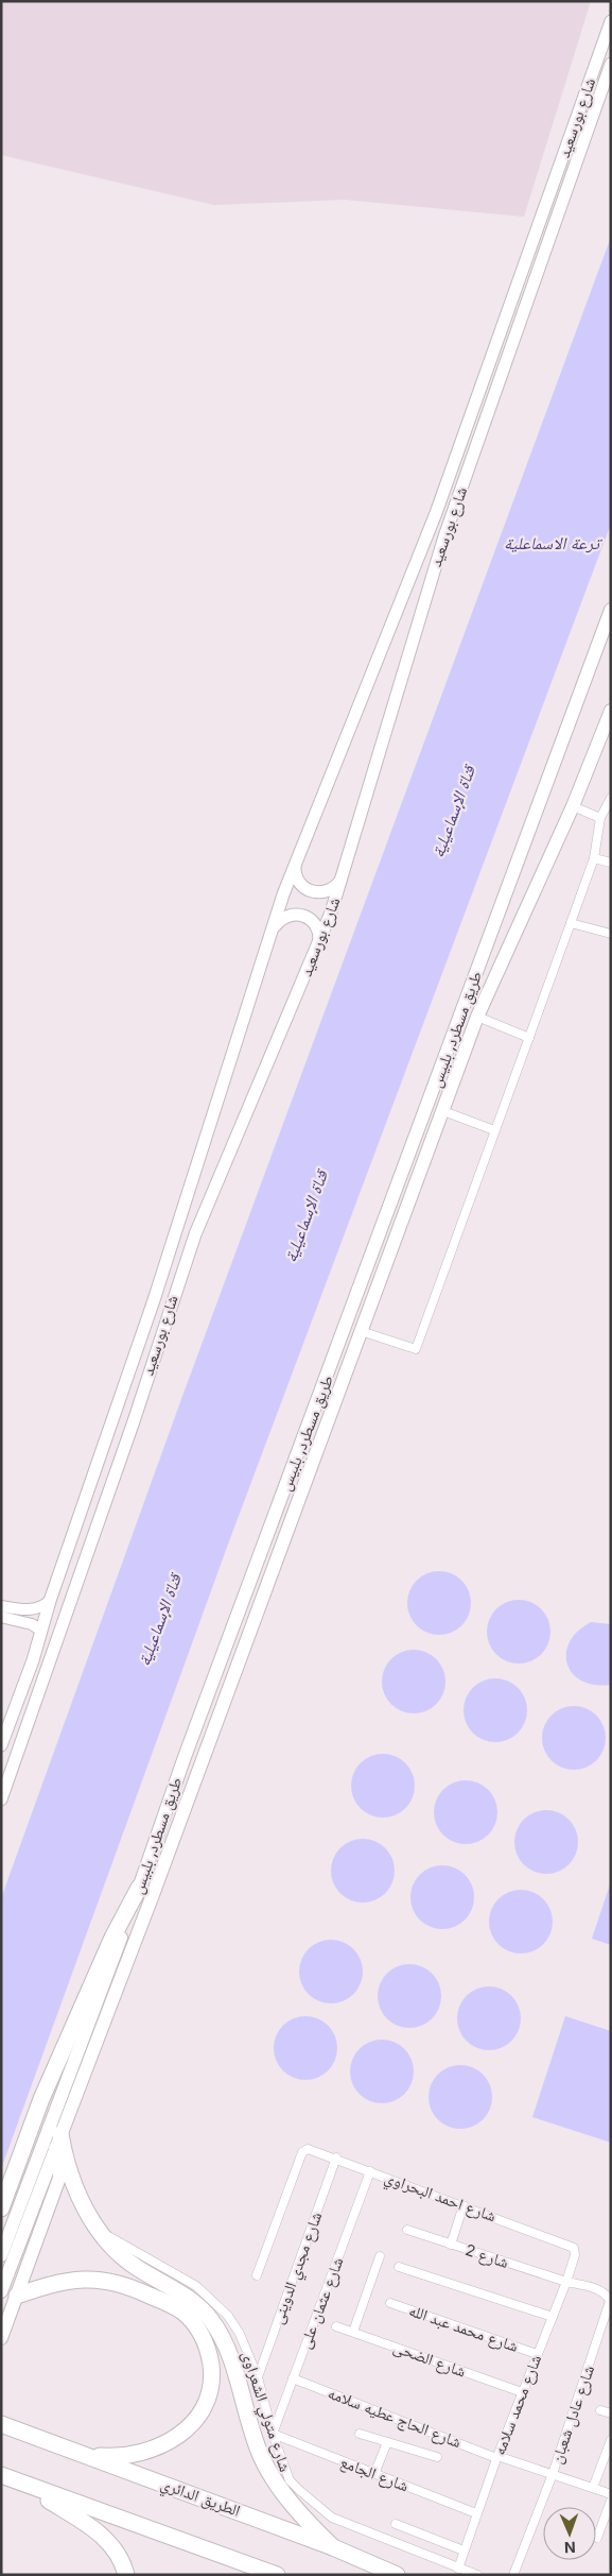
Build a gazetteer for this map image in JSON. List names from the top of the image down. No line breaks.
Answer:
{"streets":{"highway":["الطريق الدائري"],"main road":["شارع بورسعيد","طريق مسطرد, بلبيس"],"street":["شارع احمد البحراوي","شارع 2","شارع مجدي الدوينى","شارع عثمان على","شارع محمد عبد الله","شارع الضحى","شارع محمد سلامه","شارع متولي الشعراوى","شارع عادل شعبان","شارع الحاج عطيه سلامه","شارع الجامع"]},"crossings":[["شارع احمد البحراوي","شارع مجدي الدوينى"],["شارع احمد البحراوي","شارع عثمان على"],["شارع احمد البحراوي","شارع محمد سلامه"],["شارع 2","شارع محمد سلامه"],["شارع 2","شارع عادل شعبان"],["شارع مجدي الدوينى","شارع متولي الشعراوى"],["شارع عثمان على","شارع متولي الشعراوى"],["شارع عثمان على","شارع الحاج عطيه سلامه"],["شارع عثمان على","شارع الجامع"],["شارع محمد عبد الله","شارع محمد سلامه"],["شارع الضحى","شارع محمد سلامه"],["شارع محمد سلامه","شارع متولي الشعراوى"],["شارع محمد سلامه","شارع عادل شعبان"],["شارع محمد سلامه","شارع الحاج عطيه سلامه"],["شارع محمد سلامه","شارع الجامع"],["شارع متولي الشعراوى","شارع الجامع"],["شارع عادل شعبان","شارع الحاج عطيه سلامه"]],"water":["ترعة الاسماعلية","قناة الإسماعيلية"],"north":"bottom"}
